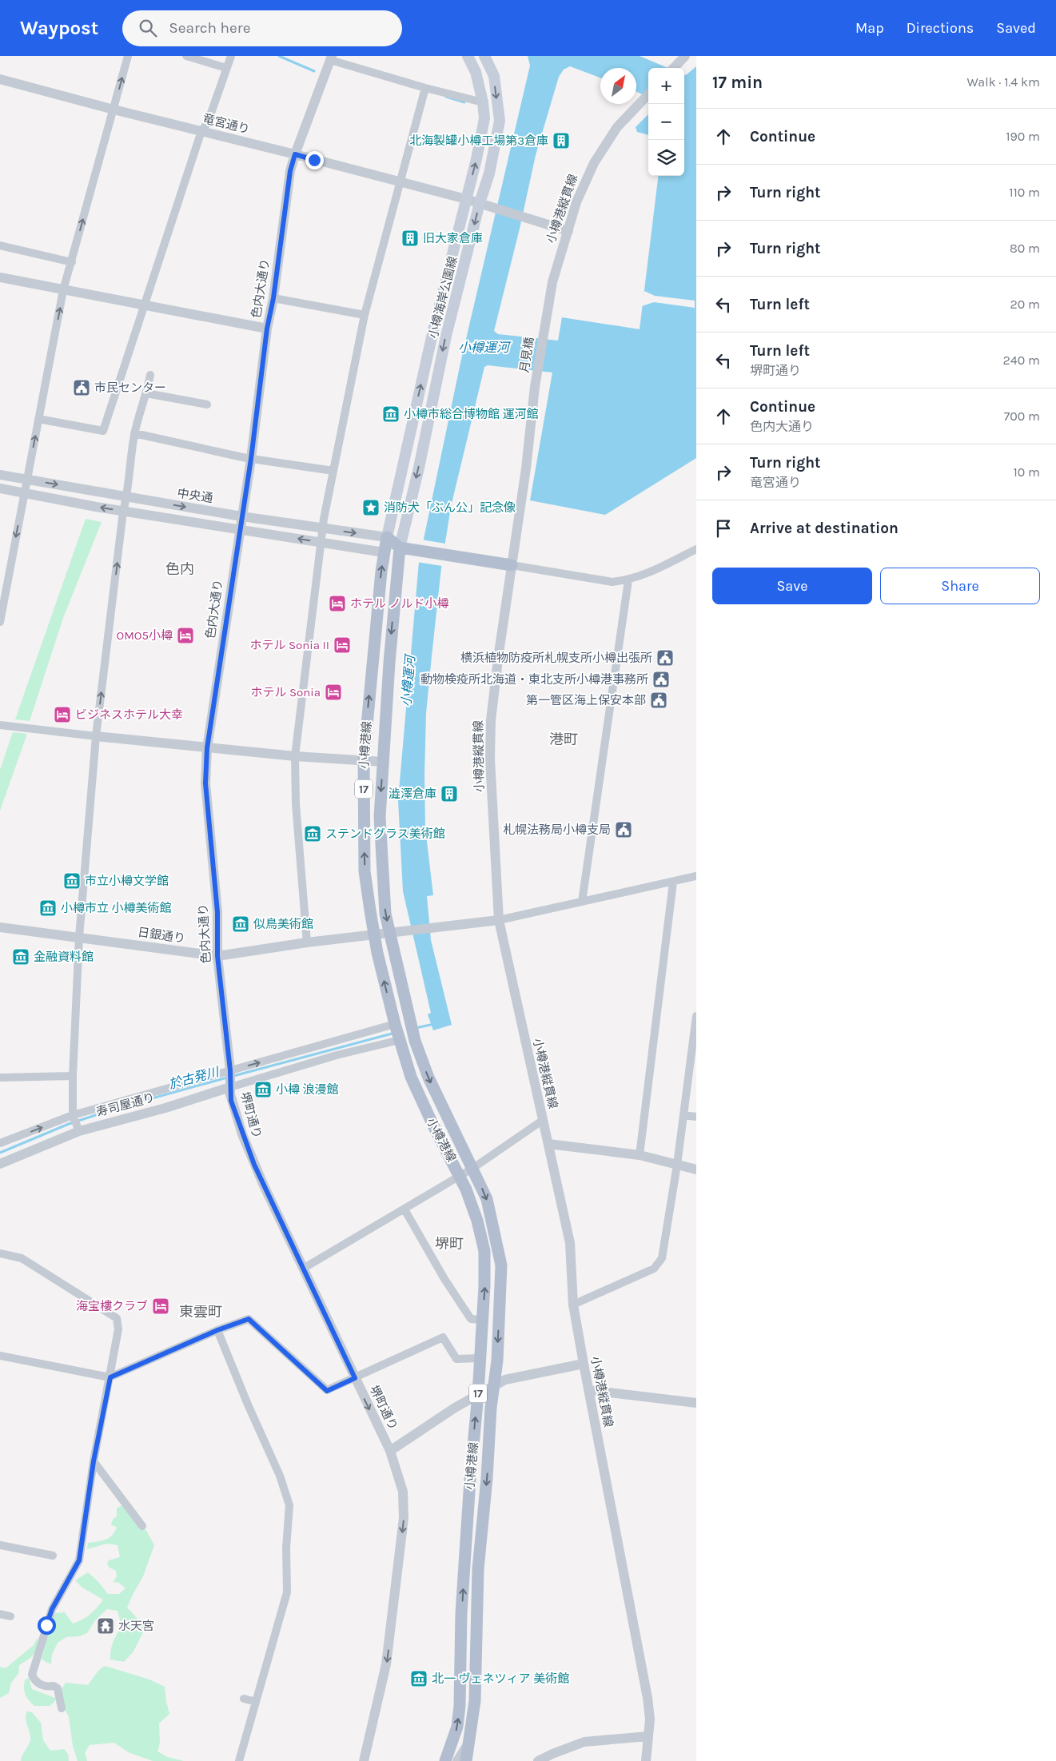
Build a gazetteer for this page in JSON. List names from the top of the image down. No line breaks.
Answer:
{"streets":{"main road":["小樽海岸公園線","小樽港線","17"],"street":["竜宮通り","小樽港縦貫線","色内大通り","月見橋","中央通","日銀通り","寿司屋通り","堺町通り"]},"crossings":[["竜宮通り","小樽港縦貫線"],["竜宮通り","色内大通り"],["竜宮通り","小樽海岸公園線"],["小樽港縦貫線","月見橋"],["小樽港縦貫線","日銀通り"],["色内大通り","中央通"],["色内大通り","日銀通り"],["色内大通り","寿司屋通り"],["色内大通り","堺町通り"],["小樽海岸公園線","中央通"],["小樽海岸公園線","小樽港線"],["中央通","小樽港線"],["小樽港線","日銀通り"],["小樽港線","寿司屋通り"],["寿司屋通り","堺町通り"]],"one_way":["堺町通り"],"districts":["色内","港町","堺町","東雲町"],"water":["小樽運河","於古発川"],"places":{"building":["北海製罐小樽工場第3倉庫","旧大家倉庫","澁澤倉庫"],"public building":["市民センター","横浜植物防疫所札幌支所小樽出張所","動物検疫所北海道・東北支所小樽港事務所","第一管区海上保安本部","札幌法務局小樽支局"],"museum":["小樽市総合博物館 運河館","ステンドグラス美術館","市立小樽文学館","小樽市立 小樽美術館","似鳥美術館","金融資料館","小樽 浪漫館","北一 ヴェネツィア 美術館"],"place":["消防犬「ぶん公」記念像"],"hotel":["ホテル ノルド小樽","OMO5小樽","ホテル Sonia II","ホテル Sonia","ビジネスホテル大幸","海宝樓クラブ"],"temple":["水天宮"]},"north":"top right","page":{"header":"Waypost","search":"Search here","nav":["Map","Directions","Saved"],"heading":["17 min","Walk · 1.4 km"],"map_buttons":["+","−"],"list":[["Continue","190 m"],["Turn right","110 m"],["Turn right","80 m"],["Turn left","20 m"],["Turn left","堺町通り","240 m"],["Continue","色内大通り","700 m"],["Turn right","竜宮通り","10 m"],"Arrive at destination"],"buttons":["Save","Share"]}}
